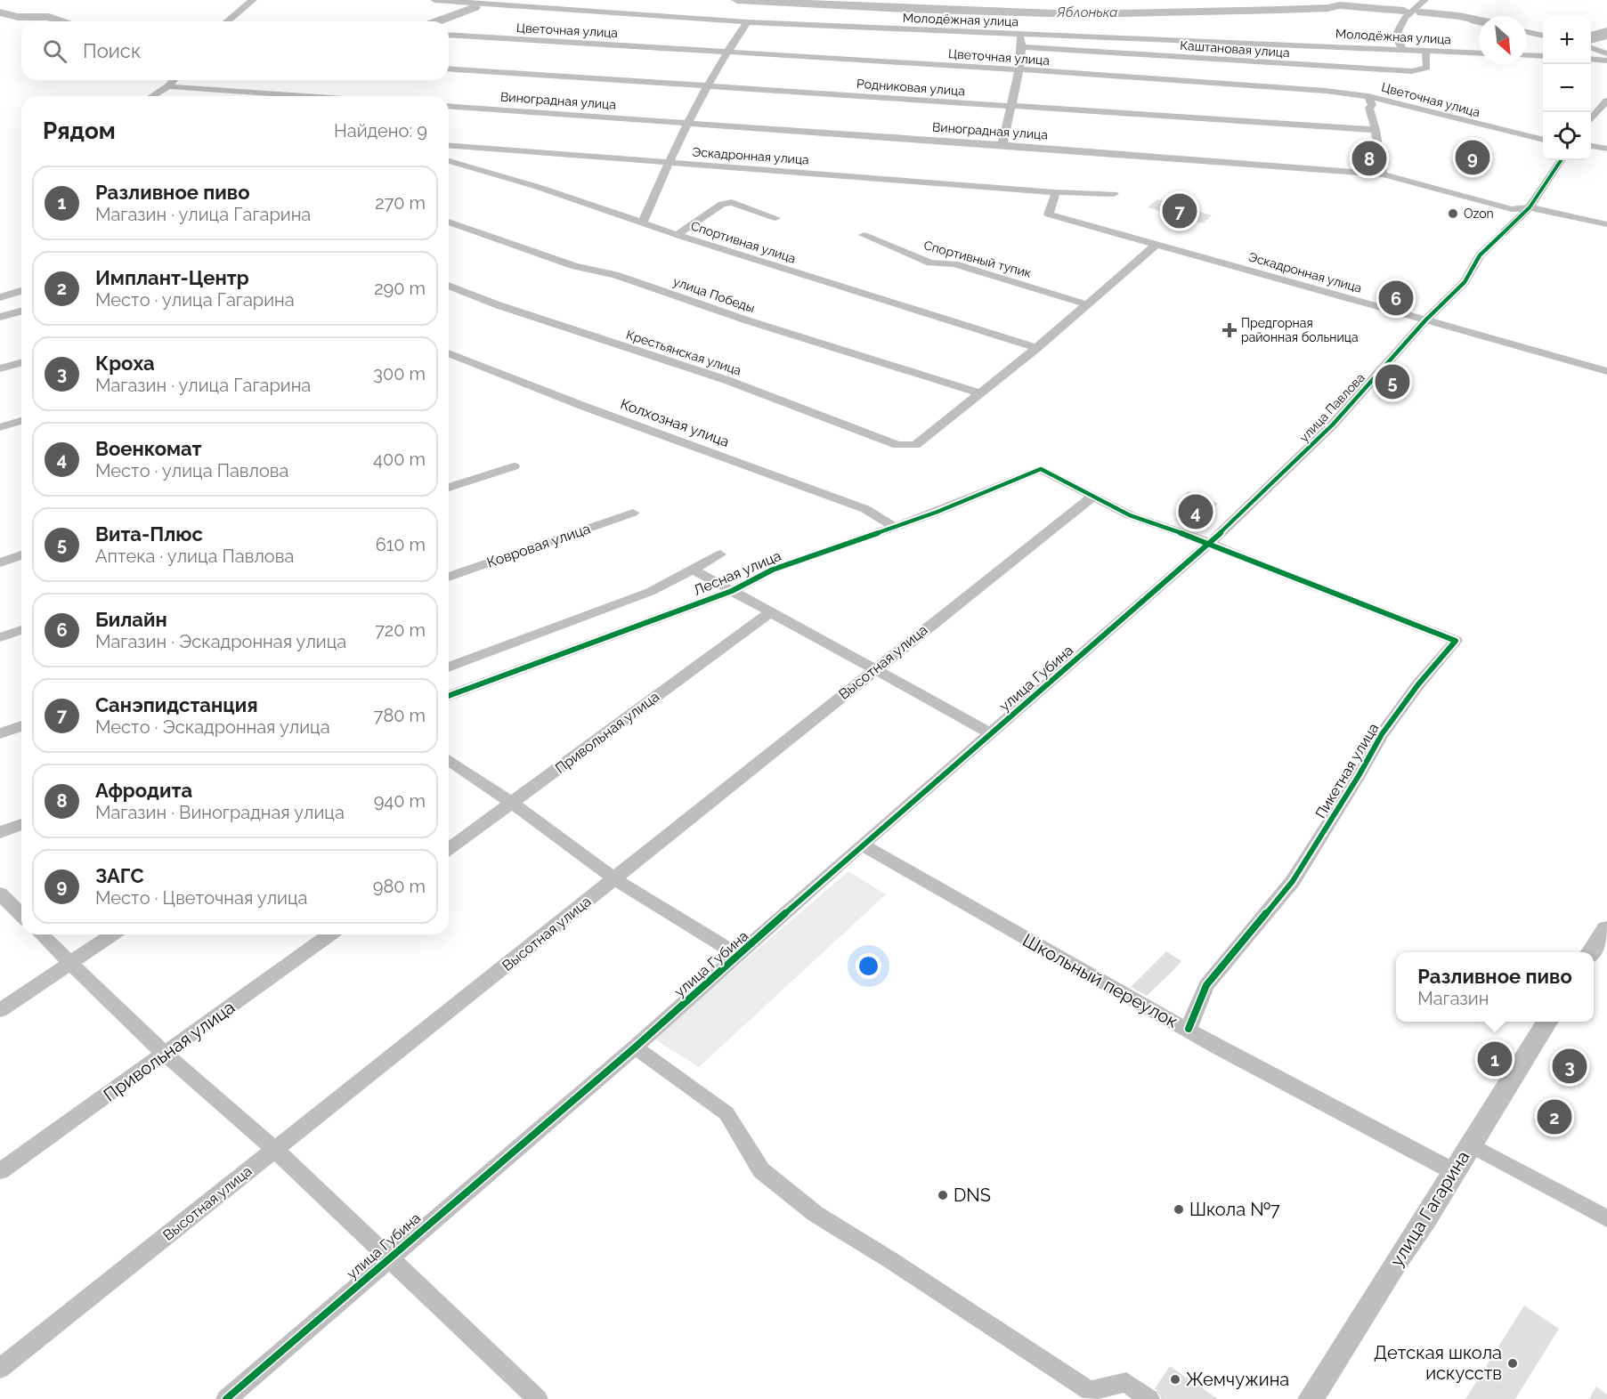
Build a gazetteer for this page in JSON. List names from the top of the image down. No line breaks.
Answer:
{"streets":{"street":["Молодёжная улица","Цветочная улица","Каштановая улица","Родниковая улица","Виноградная улица","Эскадронная улица","Спортивная улица","Спортивный тупик","улица Победы","Крестьянская улица","улица Павлова","Колхозная улица","Ковровая улица","Лесная улица","Высотная улица","улица Губина","Привольная улица","Пикетная улица","Школьный переулок","улица Гагарина"]},"crossings":[["Молодёжная улица","Каштановая улица"],["Виноградная улица","улица Павлова"],["Эскадронная улица","улица Павлова"],["улица Победы","Крестьянская улица"],["улица Павлова","улица Губина"],["улица Павлова","Пикетная улица"],["Колхозная улица","Лесная улица"],["Лесная улица","Высотная улица"],["улица Губина","Пикетная улица"],["улица Губина","Школьный переулок"],["Пикетная улица","Школьный переулок"],["Школьный переулок","улица Гагарина"]],"water":["Яблонька"],"places":{"other":["Ozon","DNS","Школа №7","Детская школа искусств","Жемчужина"],"health":["Предгорная районная больница"]},"north":"bottom right","page":{"map_buttons":["+","−"],"search":"Поиск","heading":["Рядом","Найдено: 9"],"pins":["9","8","7","6","5","4","1","3","2"],"list":[{"mark":"1","name":"Разливное пиво","note":"Магазин · улица Гагарина","value":"270 m"},{"mark":"2","name":"Имплант-Центр","note":"Место · улица Гагарина","value":"290 m"},{"mark":"3","name":"Кроха","note":"Магазин · улица Гагарина","value":"300 m"},{"mark":"4","name":"Военкомат","note":"Место · улица Павлова","value":"400 m"},{"mark":"5","name":"Вита-Плюс","note":"Аптека · улица Павлова","value":"610 m"},{"mark":"6","name":"Билайн","note":"Магазин · Эскадронная улица","value":"720 m"},{"mark":"7","name":"Санэпидстанция","note":"Место · Эскадронная улица","value":"780 m"},{"mark":"8","name":"Афродита","note":"Магазин · Виноградная улица","value":"940 m"},{"mark":"9","name":"ЗАГС","note":"Место · Цветочная улица","value":"980 m"}],"popup":["Разливное пиво","Магазин"]}}
